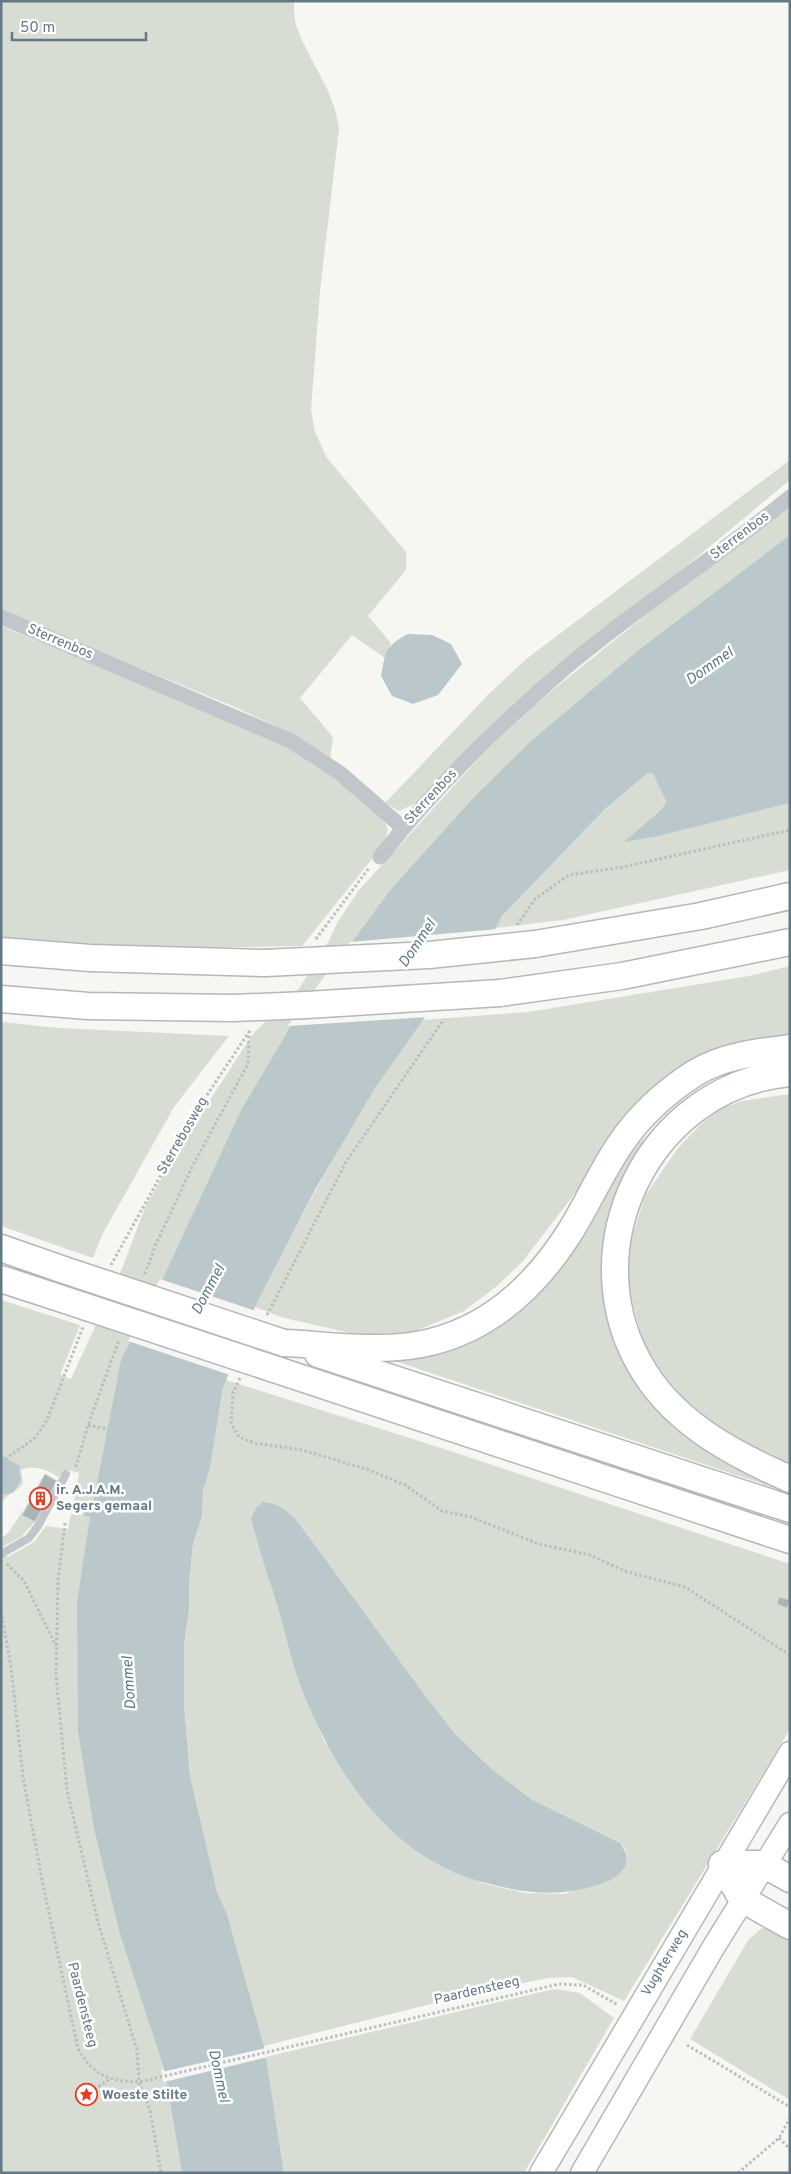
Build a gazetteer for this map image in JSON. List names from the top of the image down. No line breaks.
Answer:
{"streets":{"main road":["Vughterweg"],"street":["Sterrenbos"],"path":["Sterrebosweg","Paardensteeg"]},"water":["Dommel"],"places":{"building":["ir. A.J.A.M. Segers gemaal"],"place":["Woeste Stilte"]},"scale_bar":"50 m"}
